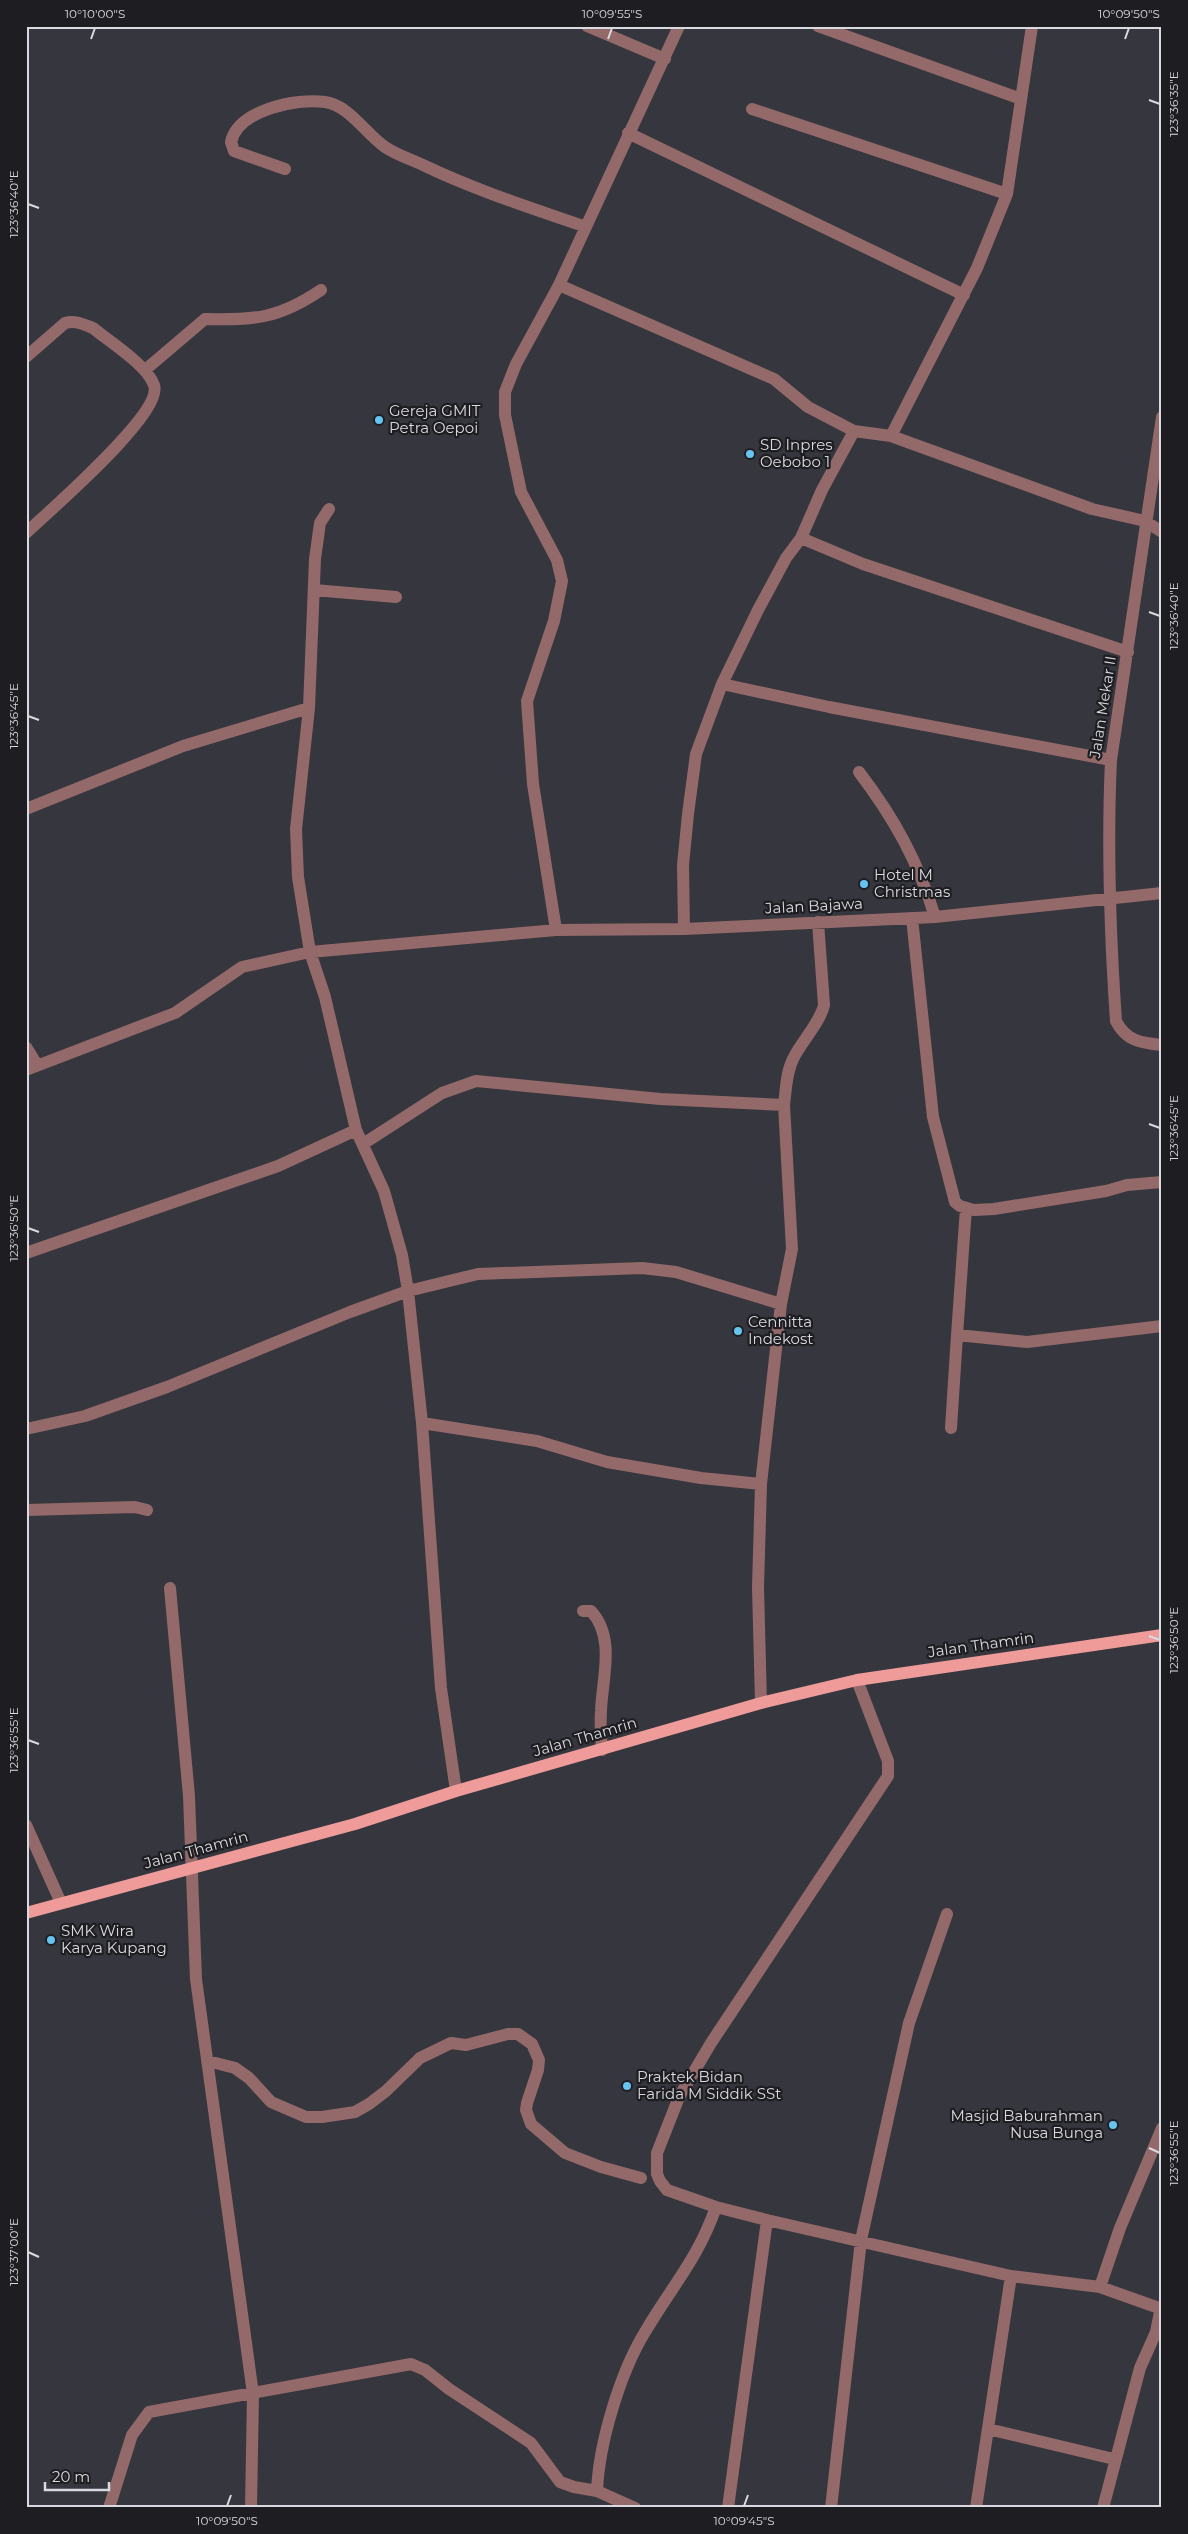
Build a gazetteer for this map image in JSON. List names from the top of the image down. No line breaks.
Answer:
{"streets":{"main road":["Jalan Thamrin"],"street":["Jalan Mekar II","Jalan Bajawa"]},"crossings":[["Jalan Mekar II","Jalan Bajawa"]],"places":["Gereja GMIT Petra Oepoi","SD Inpres Oebobo 1","Hotel M Christmas","Cennitta Indekost","SMK Wira Karya Kupang","Praktek Bidan Farida M Siddik SSt","Masjid Baburahman Nusa Bunga"],"scale_bar":"20 m","coordinates":["10°10'00\"S","10°09'55\"S","10°09'50\"S","123°36'35\"E","123°36'40\"E","123°36'45\"E","123°36'50\"E","123°36'55\"E","123°37'00\"E","10°09'45\"S"]}
